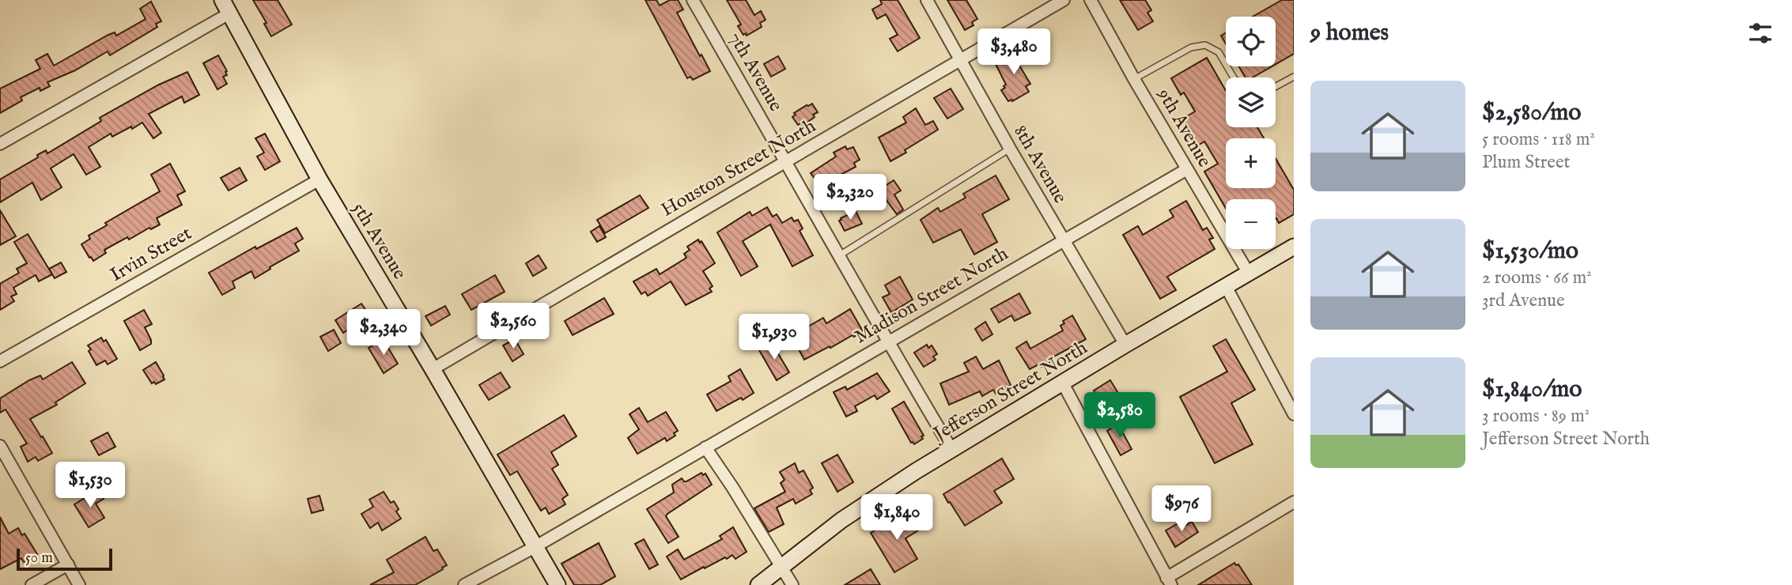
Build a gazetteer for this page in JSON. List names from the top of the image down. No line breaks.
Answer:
{"streets":{"street":["7th Avenue","9th Avenue","8th Avenue","Houston Street North","5th Avenue","Irvin Street","Madison Street North","Jefferson Street North"]},"crossings":[["7th Avenue","Houston Street North"],["7th Avenue","Madison Street North"],["7th Avenue","Jefferson Street North"],["9th Avenue","Madison Street North"],["9th Avenue","Jefferson Street North"],["8th Avenue","Houston Street North"],["8th Avenue","Madison Street North"],["8th Avenue","Jefferson Street North"],["Houston Street North","5th Avenue"],["5th Avenue","Irvin Street"],["5th Avenue","Madison Street North"]],"scale_bar":"50 m","page":{"heading":"9 homes","map_buttons":["+","−"],"price":["$3,480","$2,320","$2,560","$2,340","$1,930","$2,580","$1,530","$976","$1,840"],"list":[{"name":"$2,580/mo","note":"5 rooms · 118 m² · Plum Street"},{"name":"$1,530/mo","note":"2 rooms · 66 m² · 3rd Avenue"},{"name":"$1,840/mo","note":"3 rooms · 89 m² · Jefferson Street North"}],"scale":"50 m"}}
